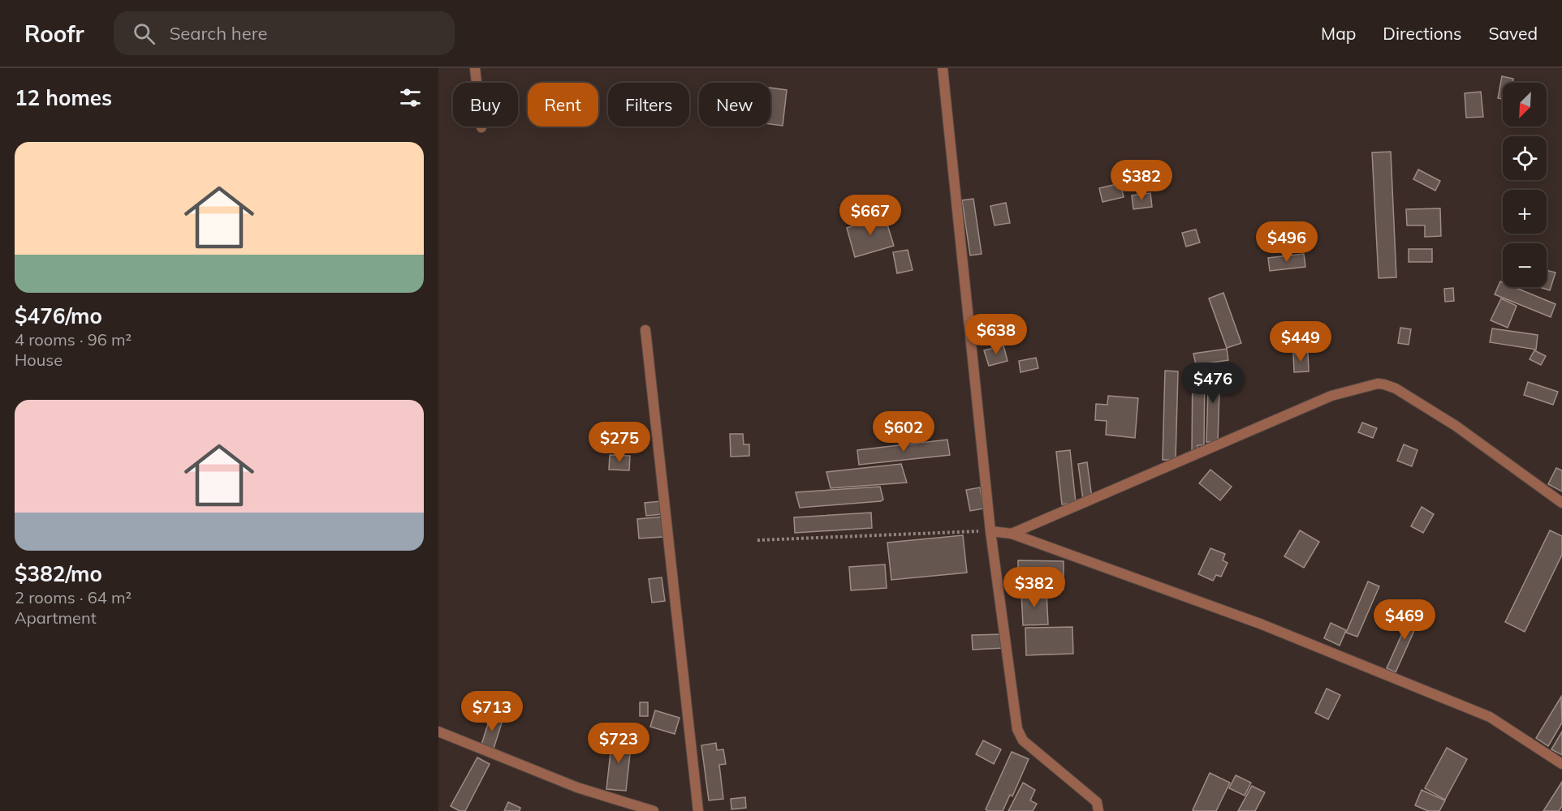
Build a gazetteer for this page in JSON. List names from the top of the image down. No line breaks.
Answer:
{"north":"bottom left","page":{"header":"Roofr","search":"Search here","nav":["Map","Directions","Saved"],"heading":"12 homes","map_buttons":["+","−"],"chip":["Buy","Rent","Filters","New"],"list":[{"name":"$476/mo","note":"4 rooms · 96 m² · House"},{"name":"$382/mo","note":"2 rooms · 64 m² · Apartment"}],"price":["$382","$667","$496","$638","$449","$476","$602","$275","$382","$469","$713","$723"]}}
